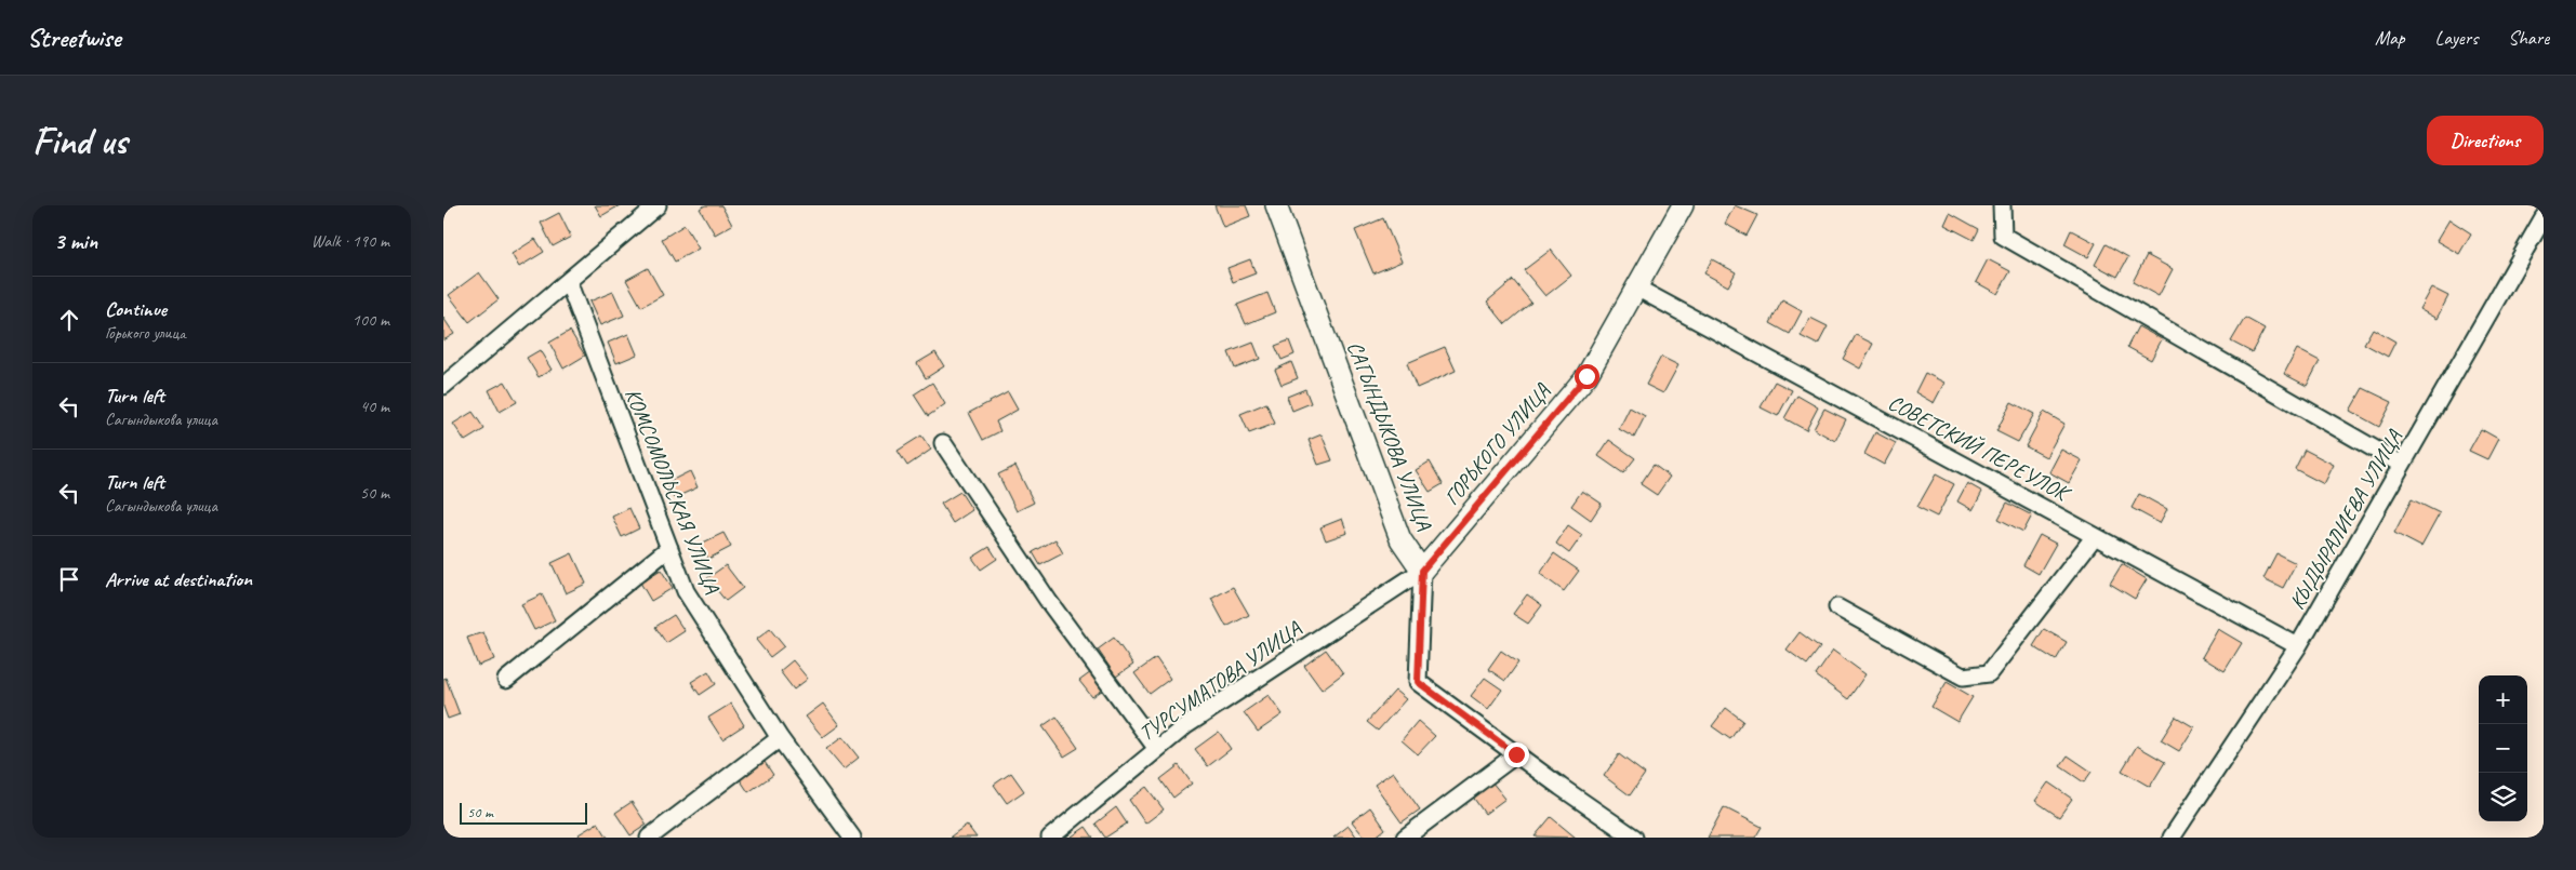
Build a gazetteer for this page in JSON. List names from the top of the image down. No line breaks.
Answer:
{"streets":{"street":["САГЫНДЫКОВА УЛИЦА","ГОРЬКОГО УЛИЦА","СОВЕТСКИЙ ПЕРЕУЛОК","КОМСОМОЛЬСКАЯ УЛИЦА","КЫДЫРАЛИЕВА УЛИЦА","ТУРСУМАТОВА УЛИЦА"]},"crossings":[["САГЫНДЫКОВА УЛИЦА","ГОРЬКОГО УЛИЦА"],["САГЫНДЫКОВА УЛИЦА","ТУРСУМАТОВА УЛИЦА"],["ГОРЬКОГО УЛИЦА","СОВЕТСКИЙ ПЕРЕУЛОК"],["ГОРЬКОГО УЛИЦА","ТУРСУМАТОВА УЛИЦА"],["СОВЕТСКИЙ ПЕРЕУЛОК","КЫДЫРАЛИЕВА УЛИЦА"]],"scale_bar":"50 m","page":{"header":"Streetwise","nav":["Map","Layers","Share"],"buttons":"Directions","title":"Find us","heading":["3 min","Walk · 190 m"],"list":[["Continue","Горького улица","100 m"],["Turn left","Сагындыкова улица","40 m"],["Turn left","Сагындыкова улица","50 m"],"Arrive at destination"],"map_buttons":["+","−"],"scale":"50 m"}}
